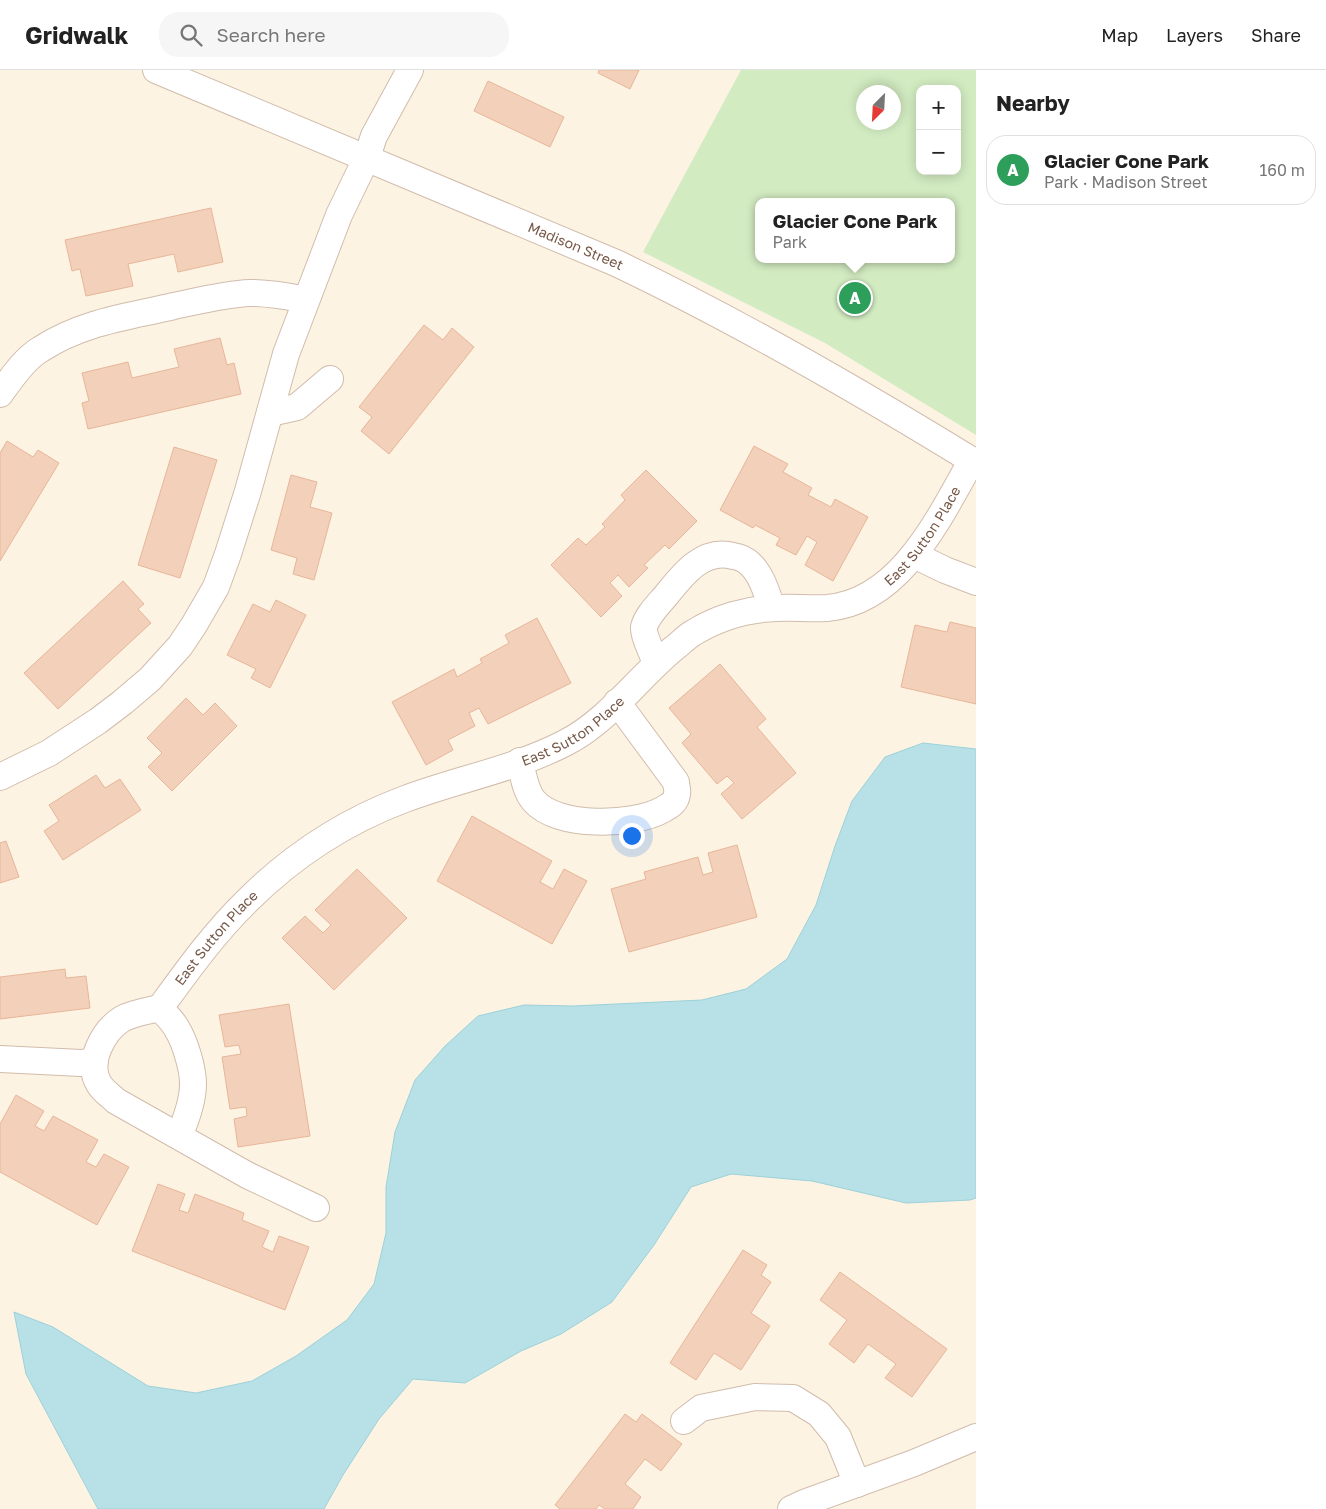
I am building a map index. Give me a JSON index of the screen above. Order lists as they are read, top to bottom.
{
  "streets": {
    "street": ["Madison Street", "East Sutton Place"]
  },
  "crossings": [
    ["Madison Street", "East Sutton Place"]
  ],
  "north": "bottom left",
  "page": {
    "header": "Gridwalk",
    "search": "Search here",
    "nav": ["Map", "Layers", "Share"],
    "heading": "Nearby",
    "map_buttons": ["+", "−"],
    "list": [
      {
        "mark": "A",
        "name": "Glacier Cone Park",
        "note": "Park · Madison Street",
        "value": "160 m"
      }
    ],
    "popup": ["Glacier Cone Park", "Park"],
    "pins": "A"
  }
}
